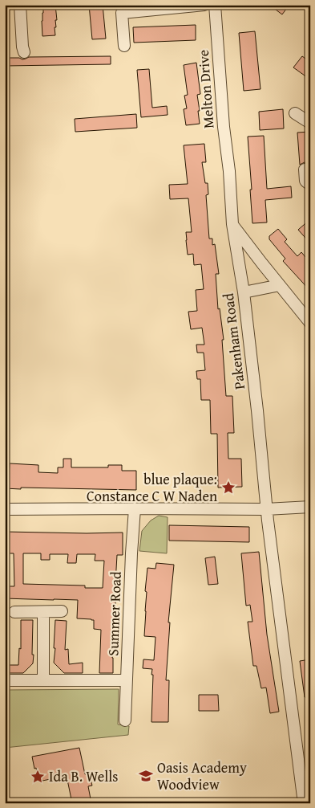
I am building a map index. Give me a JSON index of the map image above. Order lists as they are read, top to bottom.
{
  "streets": {
    "street": ["Melton Drive", "Pakenham Road", "Summer Road"]
  },
  "crossings": [
    ["Melton Drive", "Pakenham Road"]
  ],
  "places": {
    "place": ["blue plaque: Constance C W Naden", "Ida B. Wells"],
    "school or university": ["Oasis Academy Woodview"]
  }
}
